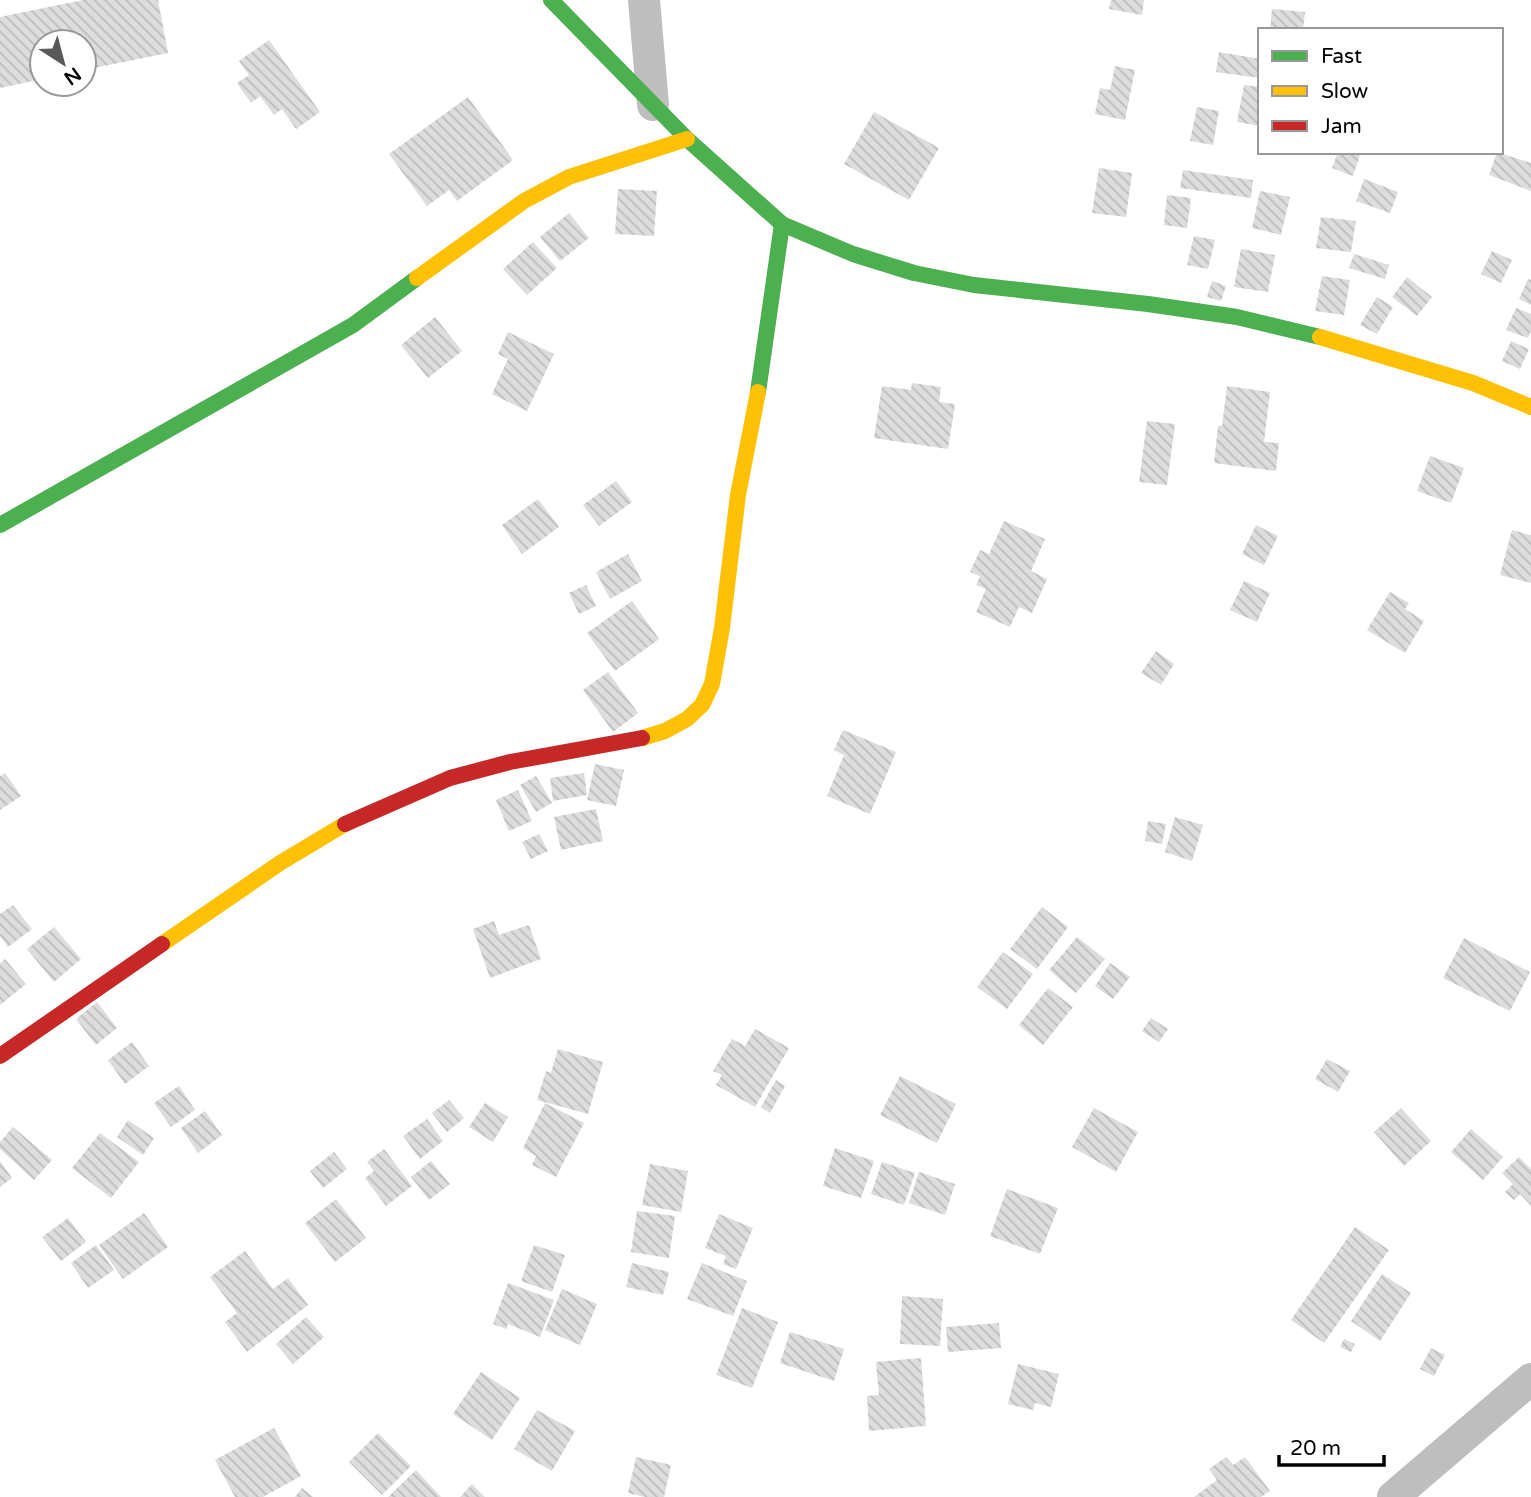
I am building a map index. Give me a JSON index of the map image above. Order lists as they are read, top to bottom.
{
  "legend": ["Fast", "Slow", "Jam"],
  "scale_bar": "20 m",
  "north": "bottom right"
}
